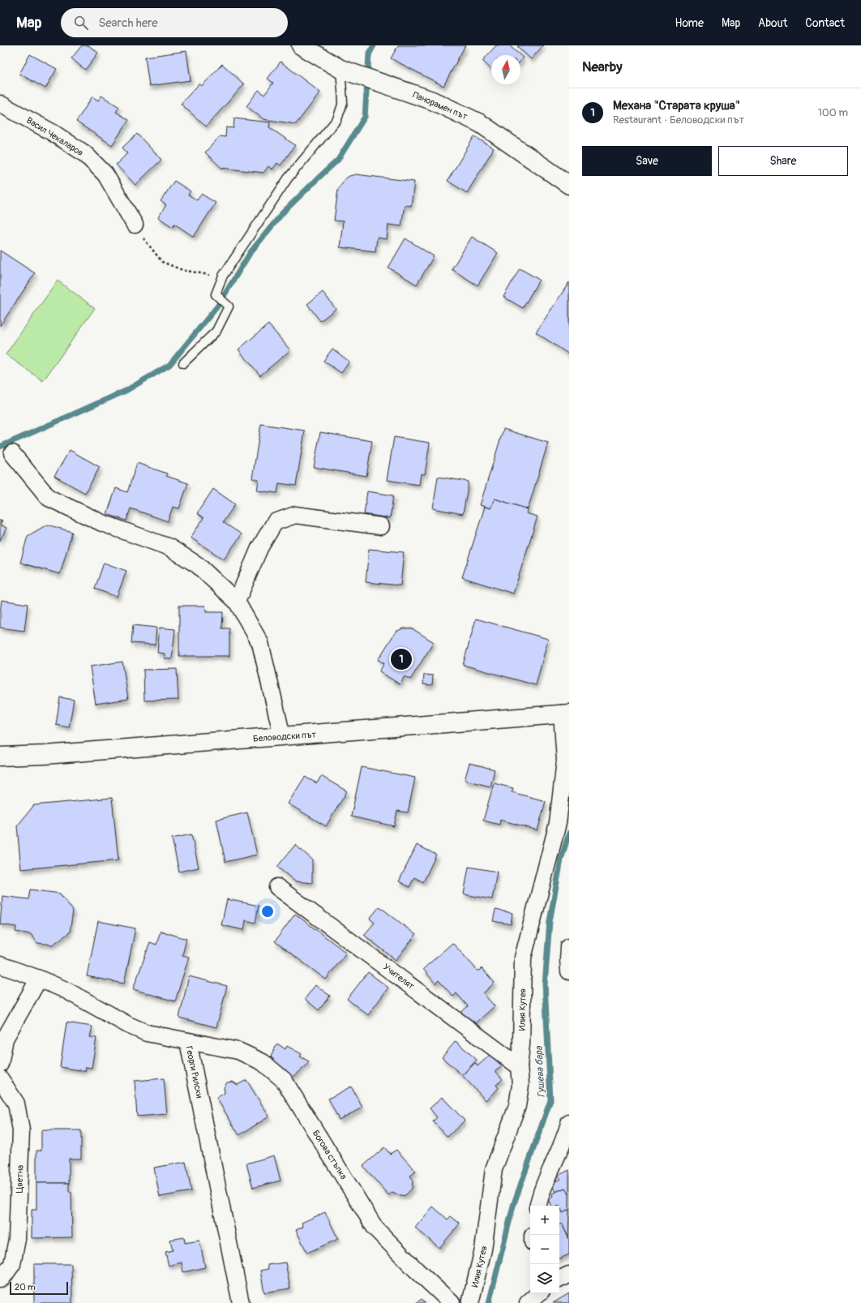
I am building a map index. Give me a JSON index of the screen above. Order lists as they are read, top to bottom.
{
  "streets": {
    "street": [
      "Панорамен път",
      "Васил Чекаларов",
      "Беловодски път",
      "Учителят",
      "Илия Кутев",
      "Георги Рилски",
      "Богова стъпка",
      "Цветна"
    ]
  },
  "crossings": [
    ["Беловодски път", "Илия Кутев"],
    ["Учителят", "Илия Кутев"],
    ["Георги Рилски", "Богова стъпка"]
  ],
  "water": ["Гушева бара"],
  "scale_bar": "20 m",
  "north": "top",
  "page": {
    "header": "Map",
    "search": "Search here",
    "nav": [
      "Home",
      "Map",
      "About",
      "Contact"
    ],
    "heading": "Nearby",
    "list": [
      {
        "mark": "1",
        "name": "Механа \"Старата круша\"",
        "note": "Restaurant · Беловодски път",
        "value": "100 m"
      }
    ],
    "buttons": ["Save", "Share"],
    "pins": "1",
    "map_buttons": ["+", "−"],
    "scale": "20 m"
  }
}
